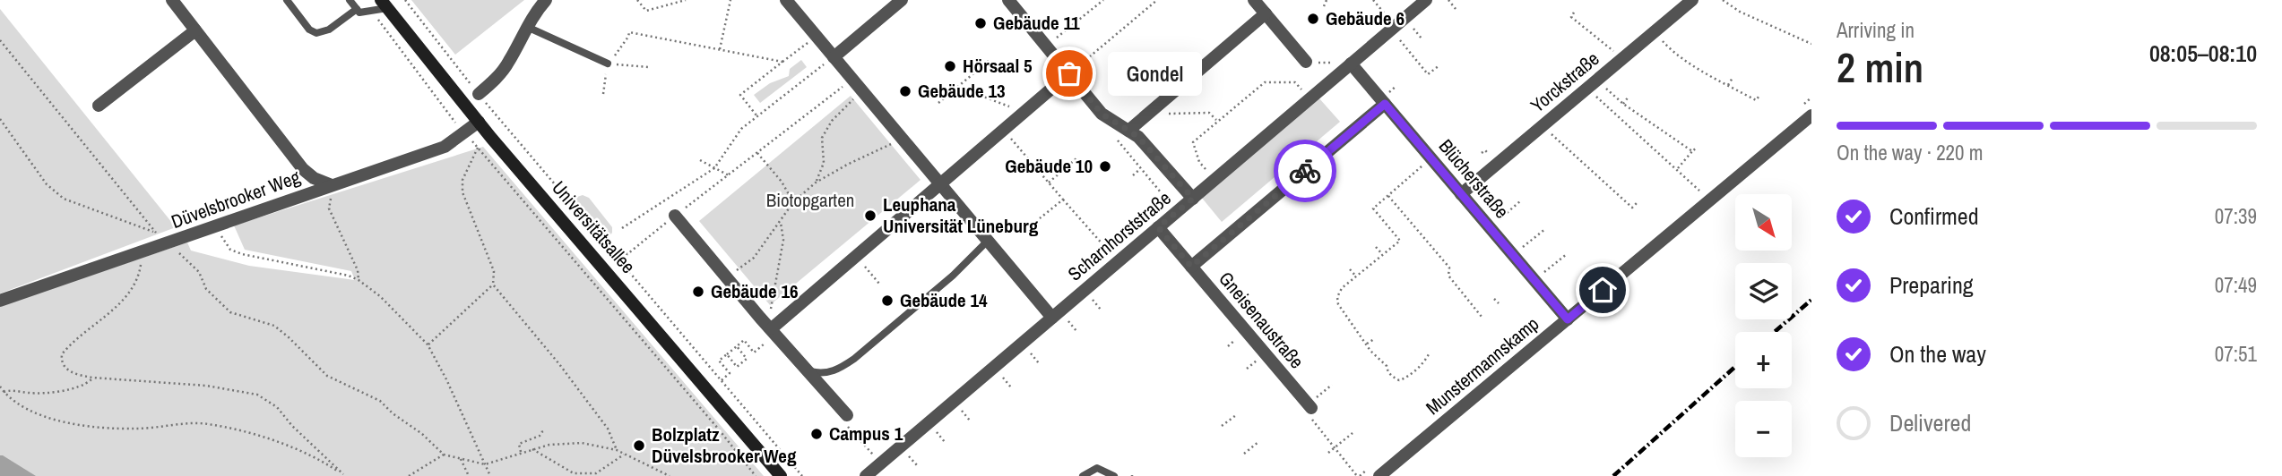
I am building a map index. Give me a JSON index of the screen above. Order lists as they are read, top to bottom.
{
  "streets": {
    "main road": ["Universitätsallee"],
    "street": [
      "Yorckstraße",
      "Blücherstraße",
      "Düvelsbrooker Weg",
      "Scharnhorststraße",
      "Gneisenaustraße",
      "Munstermannskamp"
    ]
  },
  "crossings": [
    ["Yorckstraße", "Blücherstraße"],
    ["Blücherstraße", "Scharnhorststraße"],
    ["Blücherstraße", "Munstermannskamp"],
    ["Düvelsbrooker Weg", "Universitätsallee"],
    ["Scharnhorststraße", "Gneisenaustraße"]
  ],
  "parks": ["Biotopgarten"],
  "places": [
    "Gebäude 6",
    "Gebäude 11",
    "Hörsaal 5",
    "Gondel",
    "Gebäude 13",
    "Gebäude 10",
    "Leuphana Universität Lüneburg",
    "Gebäude 16",
    "Gebäude 14",
    "Campus 1",
    "Bolzplatz Düvelsbrooker Weg"
  ],
  "north": "bottom right",
  "page": {
    "heading": ["2 min", "Arriving in", "08:05–08:10"],
    "bubble": "Gondel",
    "bar": "On the way · 220 m",
    "list": [
      ["Confirmed", "07:39"],
      ["Preparing", "07:49"],
      ["On the way", "07:51"],
      "Delivered"
    ],
    "map_buttons": ["+", "−"]
  }
}
